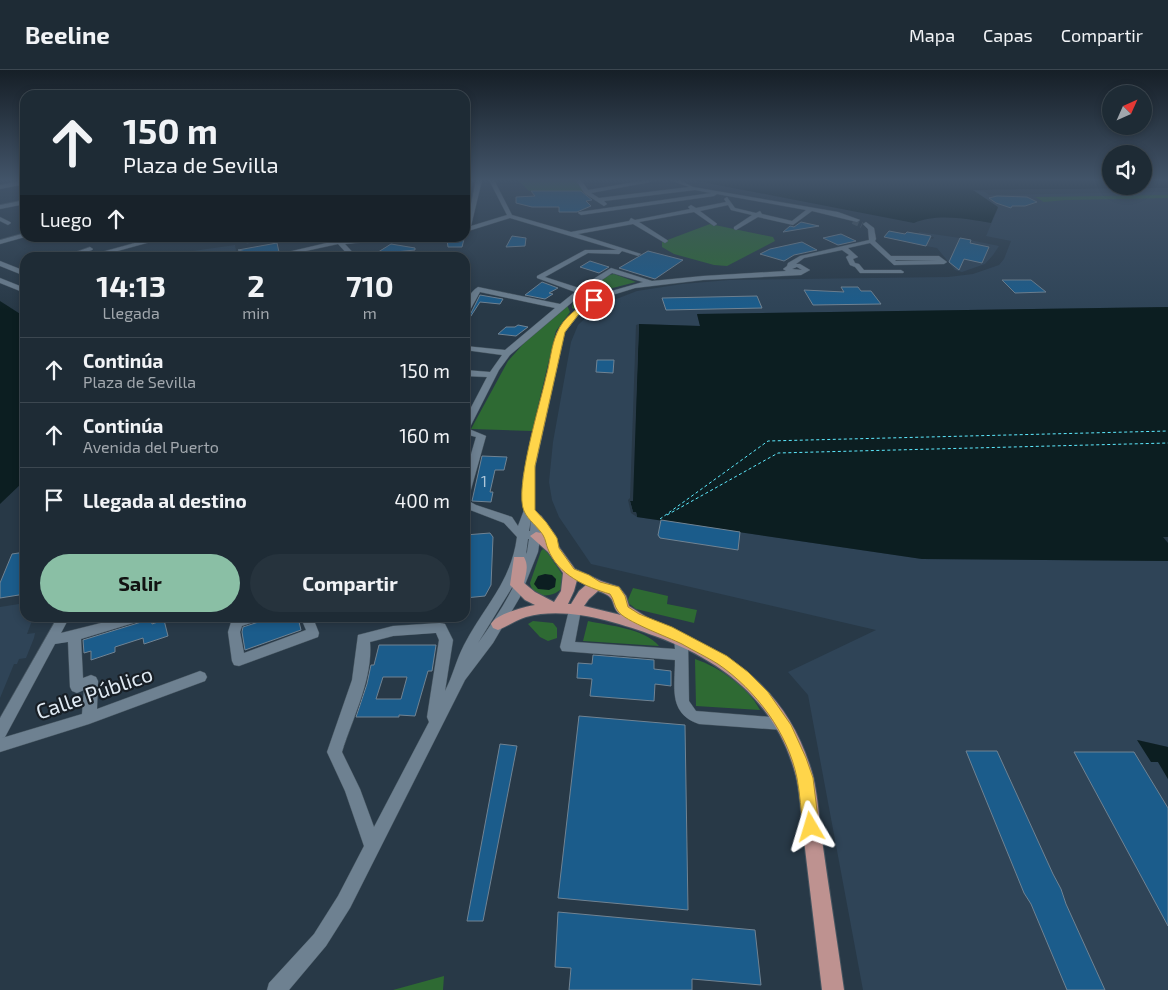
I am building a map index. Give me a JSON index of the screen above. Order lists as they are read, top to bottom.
{
  "streets": {
    "street": ["Calle Público"]
  },
  "house_numbers": ["1"],
  "north": "top right",
  "page": {
    "header": "Beeline",
    "nav": ["Mapa", "Capas", "Compartir"],
    "turn": ["150 m", "Plaza de Sevilla"],
    "then": "Luego",
    "eta": [
      "14:13",
      "Llegada",
      "2",
      "min",
      "710",
      "m"
    ],
    "list": [
      {
        "name": "Continúa",
        "note": "Plaza de Sevilla",
        "value": "150 m"
      },
      {
        "name": "Continúa",
        "note": "Avenida del Puerto",
        "value": "160 m"
      },
      {
        "name": "Llegada al destino",
        "value": "400 m"
      }
    ],
    "buttons": ["Salir", "Compartir"]
  }
}
